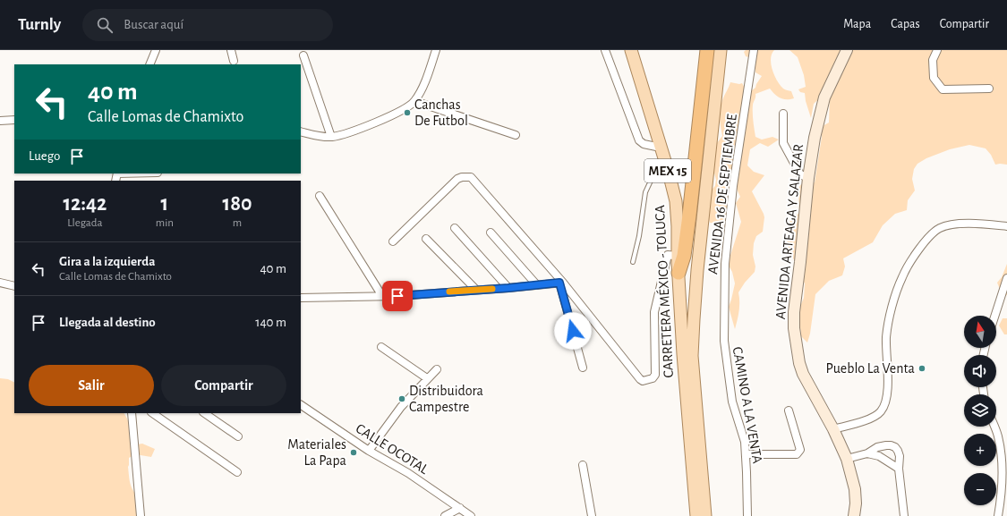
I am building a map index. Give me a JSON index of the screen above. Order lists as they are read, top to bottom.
{
  "streets": {
    "main road": ["MEX 15", "CARRETERA MÉXICO - TOLUCA"],
    "street": [
      "AVENIDA 16 DE SEPTIEMBRE",
      "AVENIDA ARTEAGA Y SALAZAR",
      "CAMINO A LA VENTA",
      "CALLE OCOTAL"
    ]
  },
  "crossings": [
    ["AVENIDA 16 DE SEPTIEMBRE", "CAMINO A LA VENTA"]
  ],
  "places": [
    "Canchas De Futbol",
    "Pueblo La Venta",
    "Distribuidora Campestre",
    "Materiales La Papa"
  ],
  "north": "top",
  "page": {
    "header": "Turnly",
    "search": "Buscar aquí",
    "nav": ["Mapa", "Capas", "Compartir"],
    "turn": ["40 m", "Calle Lomas de Chamixto"],
    "then": "Luego",
    "eta": [
      "12:42",
      "Llegada",
      "1",
      "min",
      "180",
      "m"
    ],
    "list": [
      {
        "name": "Gira a la izquierda",
        "note": "Calle Lomas de Chamixto",
        "value": "40 m"
      },
      {
        "name": "Llegada al destino",
        "value": "140 m"
      }
    ],
    "map_buttons": ["+", "−"],
    "buttons": ["Salir", "Compartir"]
  }
}
